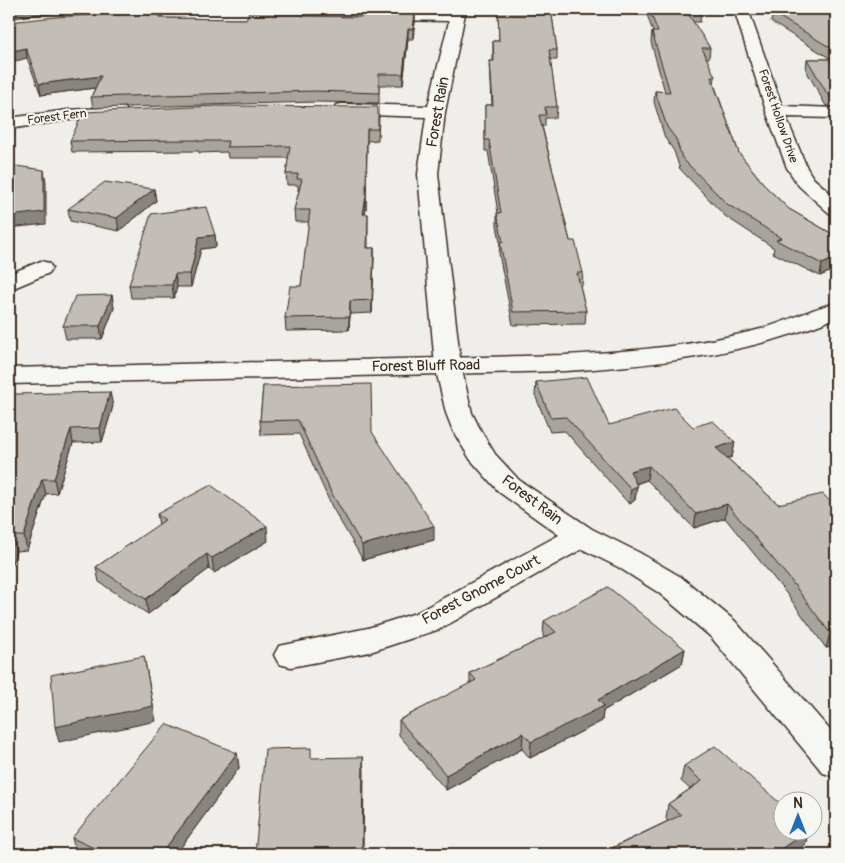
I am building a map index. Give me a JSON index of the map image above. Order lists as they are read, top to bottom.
{
  "streets": {
    "street": [
      "Forest Rain",
      "Forest Hollow Drive",
      "Forest Fern",
      "Forest Bluff Road",
      "Forest Gnome Court"
    ]
  },
  "crossings": [
    ["Forest Rain", "Forest Bluff Road"],
    ["Forest Rain", "Forest Gnome Court"]
  ],
  "north": "top"
}
